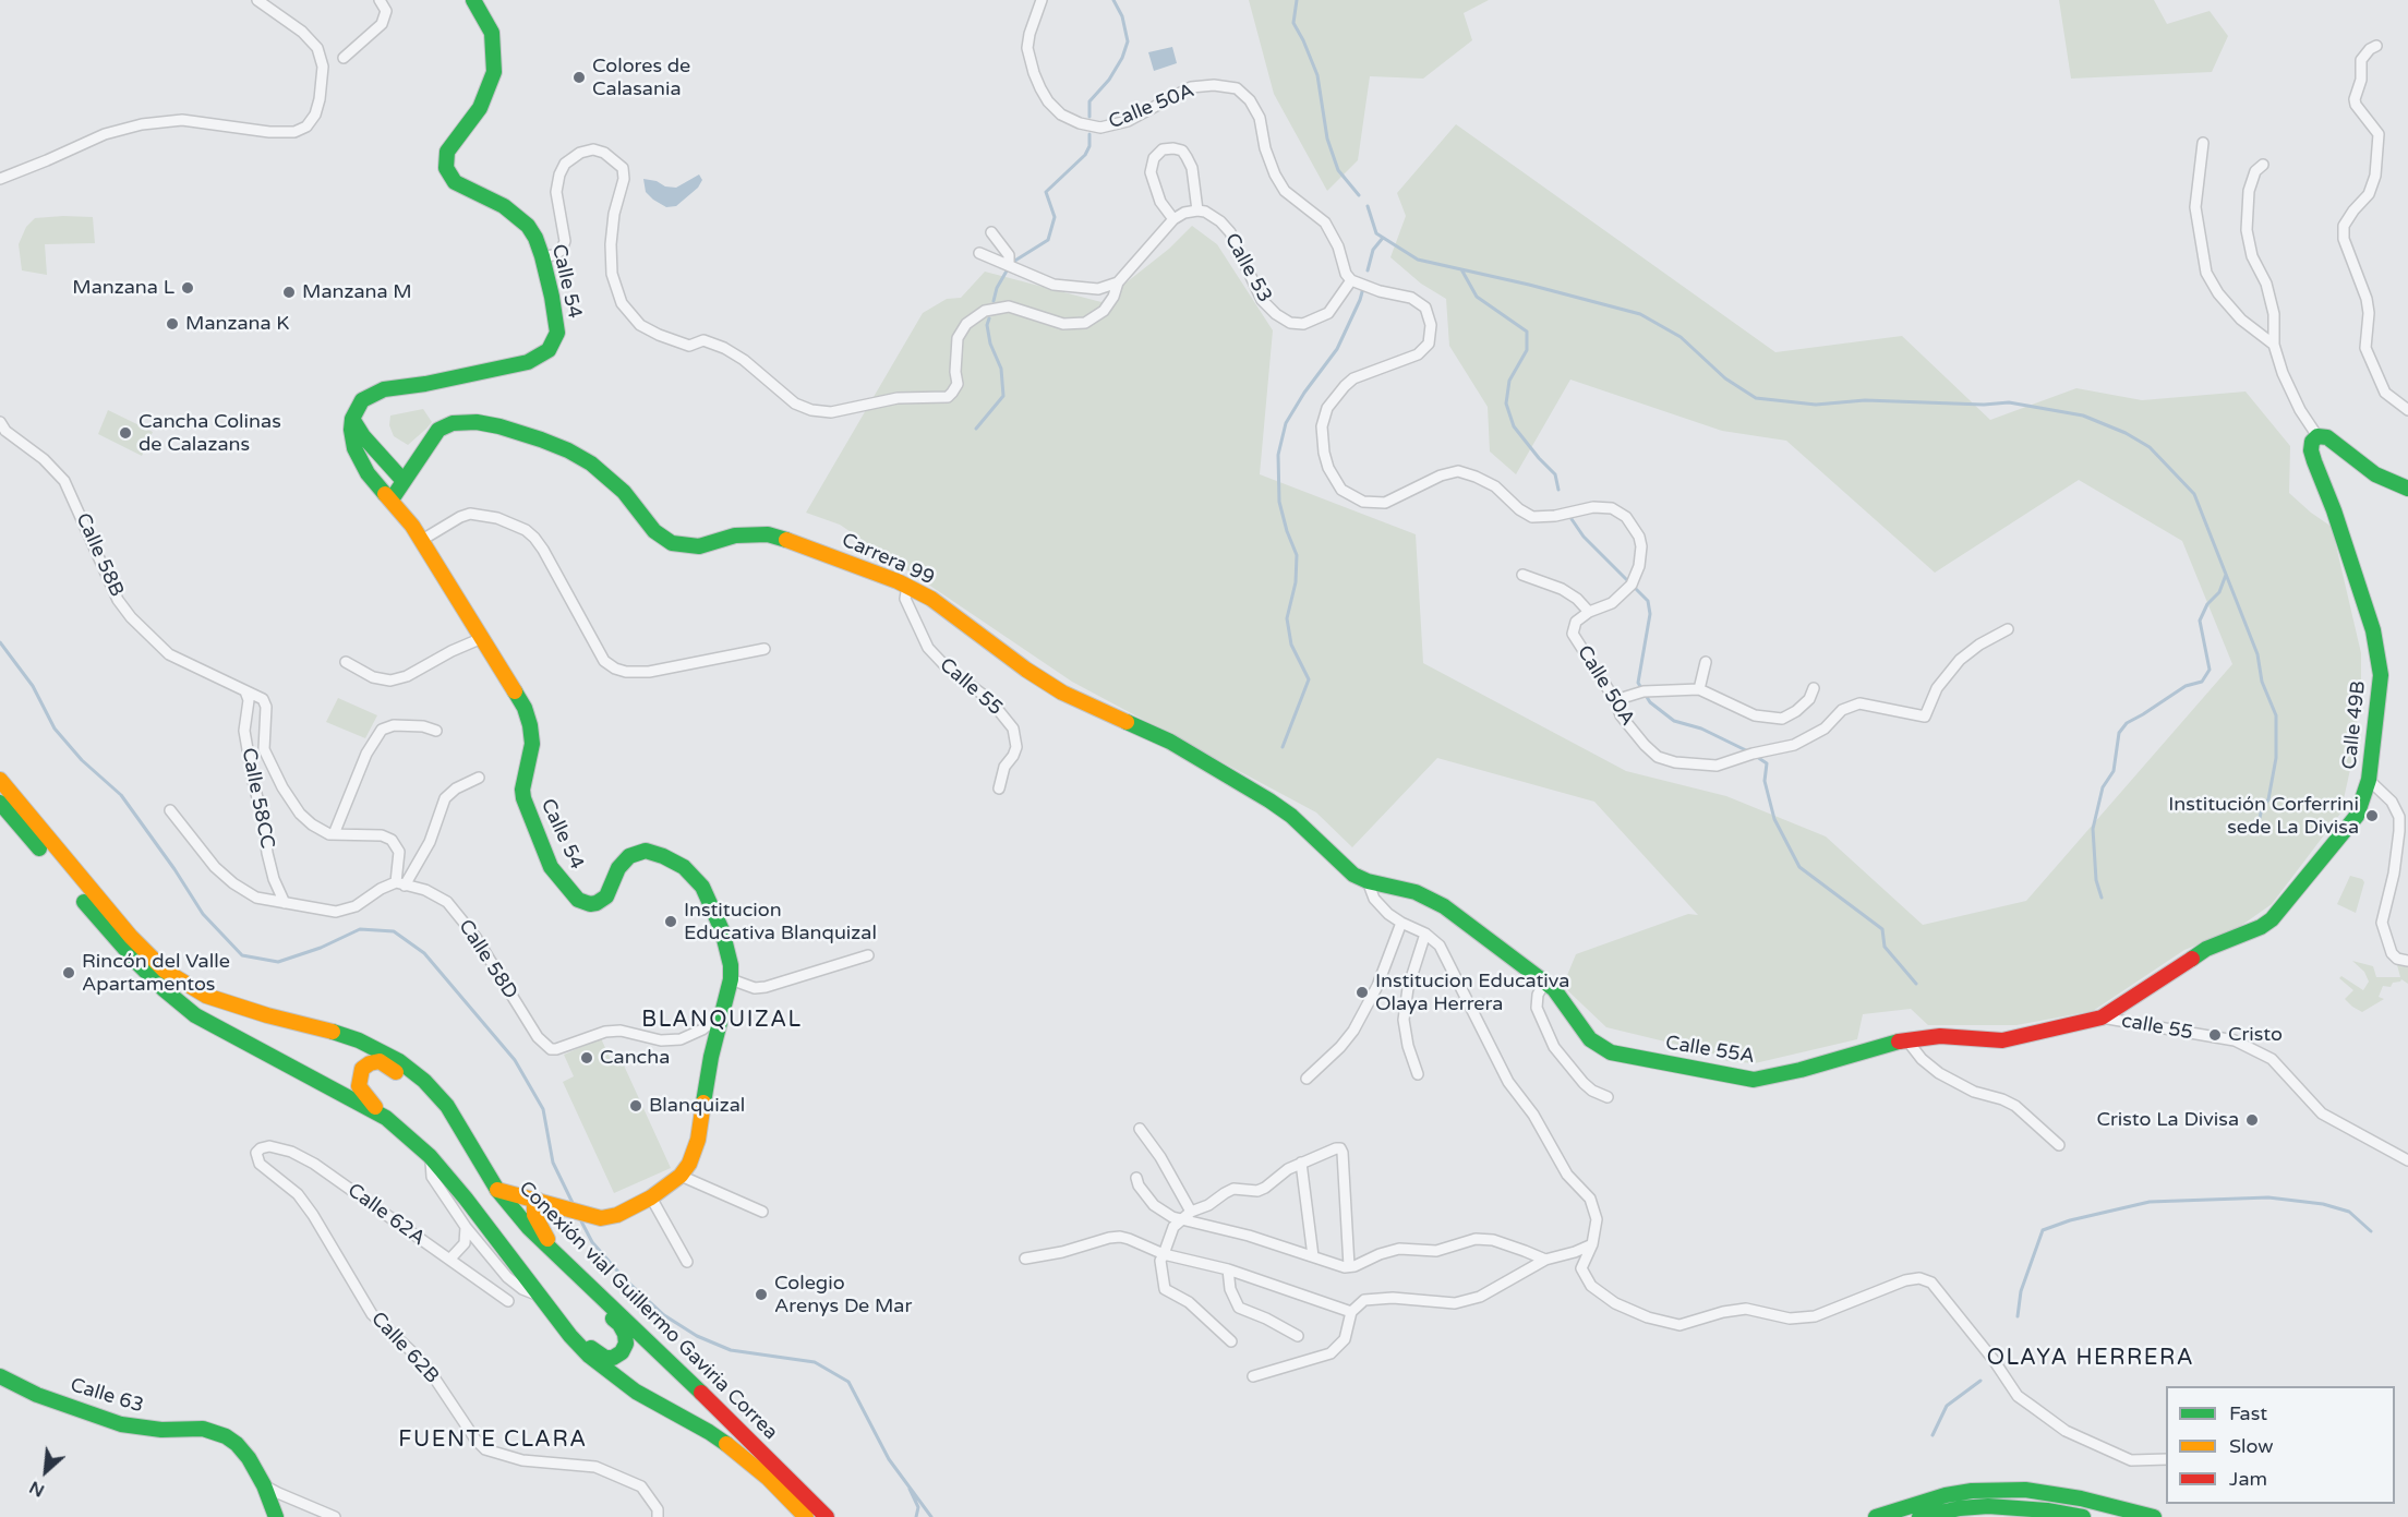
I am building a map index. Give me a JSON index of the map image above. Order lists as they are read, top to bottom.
{
  "streets": {
    "main road": [
      "Calle 54",
      "Carrera 99",
      "Calle 49B",
      "Calle 55A",
      "Conexión vial Guillermo Gaviria Correa",
      "Calle 63"
    ],
    "street": [
      "Calle 50A",
      "Calle 53",
      "Calle 58B",
      "Calle 55",
      "Calle 58CC",
      "Calle 58D",
      "calle 55",
      "Calle 62A",
      "Calle 62B"
    ]
  },
  "crossings": [
    ["Calle 50A", "Calle 53"],
    ["Calle 54", "Carrera 99"],
    ["Calle 54", "Calle 58D"],
    ["Calle 54", "Conexión vial Guillermo Gaviria Correa"],
    ["Calle 58B", "Calle 58CC"],
    ["Carrera 99", "Calle 55"],
    ["Carrera 99", "Calle 55A"],
    ["Calle 49B", "calle 55"],
    ["Calle 49B", "Calle 55A"],
    ["calle 55", "Calle 55A"],
    ["Calle 62A", "Calle 62B"]
  ],
  "districts": ["BLANQUIZAL", "OLAYA HERRERA", "FUENTE CLARA"],
  "places": [
    "Colores de Calasania",
    "Manzana L",
    "Manzana M",
    "Manzana K",
    "Cancha Colinas de Calazans",
    "Institución Corferrini sede La Divisa",
    "Institucion Educativa Blanquizal",
    "Rincón del Valle Apartamentos",
    "Institucion Educativa Olaya Herrera",
    "Cristo",
    "Cancha",
    "Blanquizal",
    "Cristo La Divisa",
    "Colegio Arenys De Mar"
  ],
  "legend": ["Fast", "Slow", "Jam"],
  "north": "bottom left"
}
